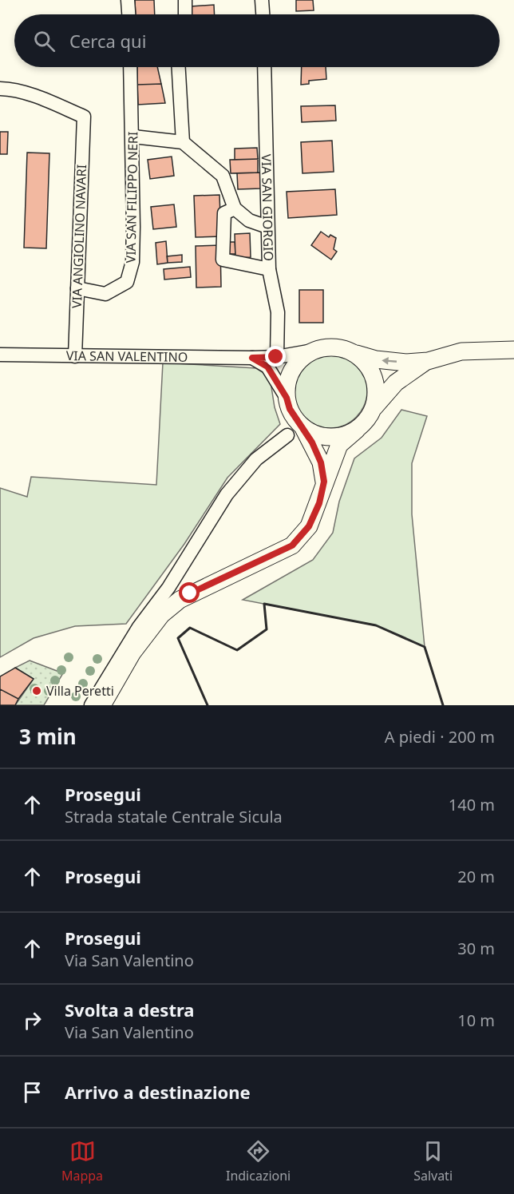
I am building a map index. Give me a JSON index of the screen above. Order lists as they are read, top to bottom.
{
  "streets": {
    "street": [
      "VIA SAN FILIPPO NERI",
      "VIA SAN GIORGIO",
      "VIA ANGIOLINO NAVARI",
      "VIA SAN VALENTINO"
    ]
  },
  "crossings": [
    ["VIA SAN FILIPPO NERI", "VIA ANGIOLINO NAVARI"],
    ["VIA SAN GIORGIO", "VIA SAN VALENTINO"],
    ["VIA ANGIOLINO NAVARI", "VIA SAN VALENTINO"]
  ],
  "places": ["Villa Peretti"],
  "page": {
    "search": "Cerca qui",
    "heading": ["3 min", "A piedi · 200 m"],
    "list": [
      ["Prosegui", "Strada statale Centrale Sicula", "140 m"],
      ["Prosegui", "20 m"],
      ["Prosegui", "Via San Valentino", "30 m"],
      ["Svolta a destra", "Via San Valentino", "10 m"],
      "Arrivo a destinazione"
    ],
    "nav": ["Mappa", "Indicazioni", "Salvati"]
  }
}
